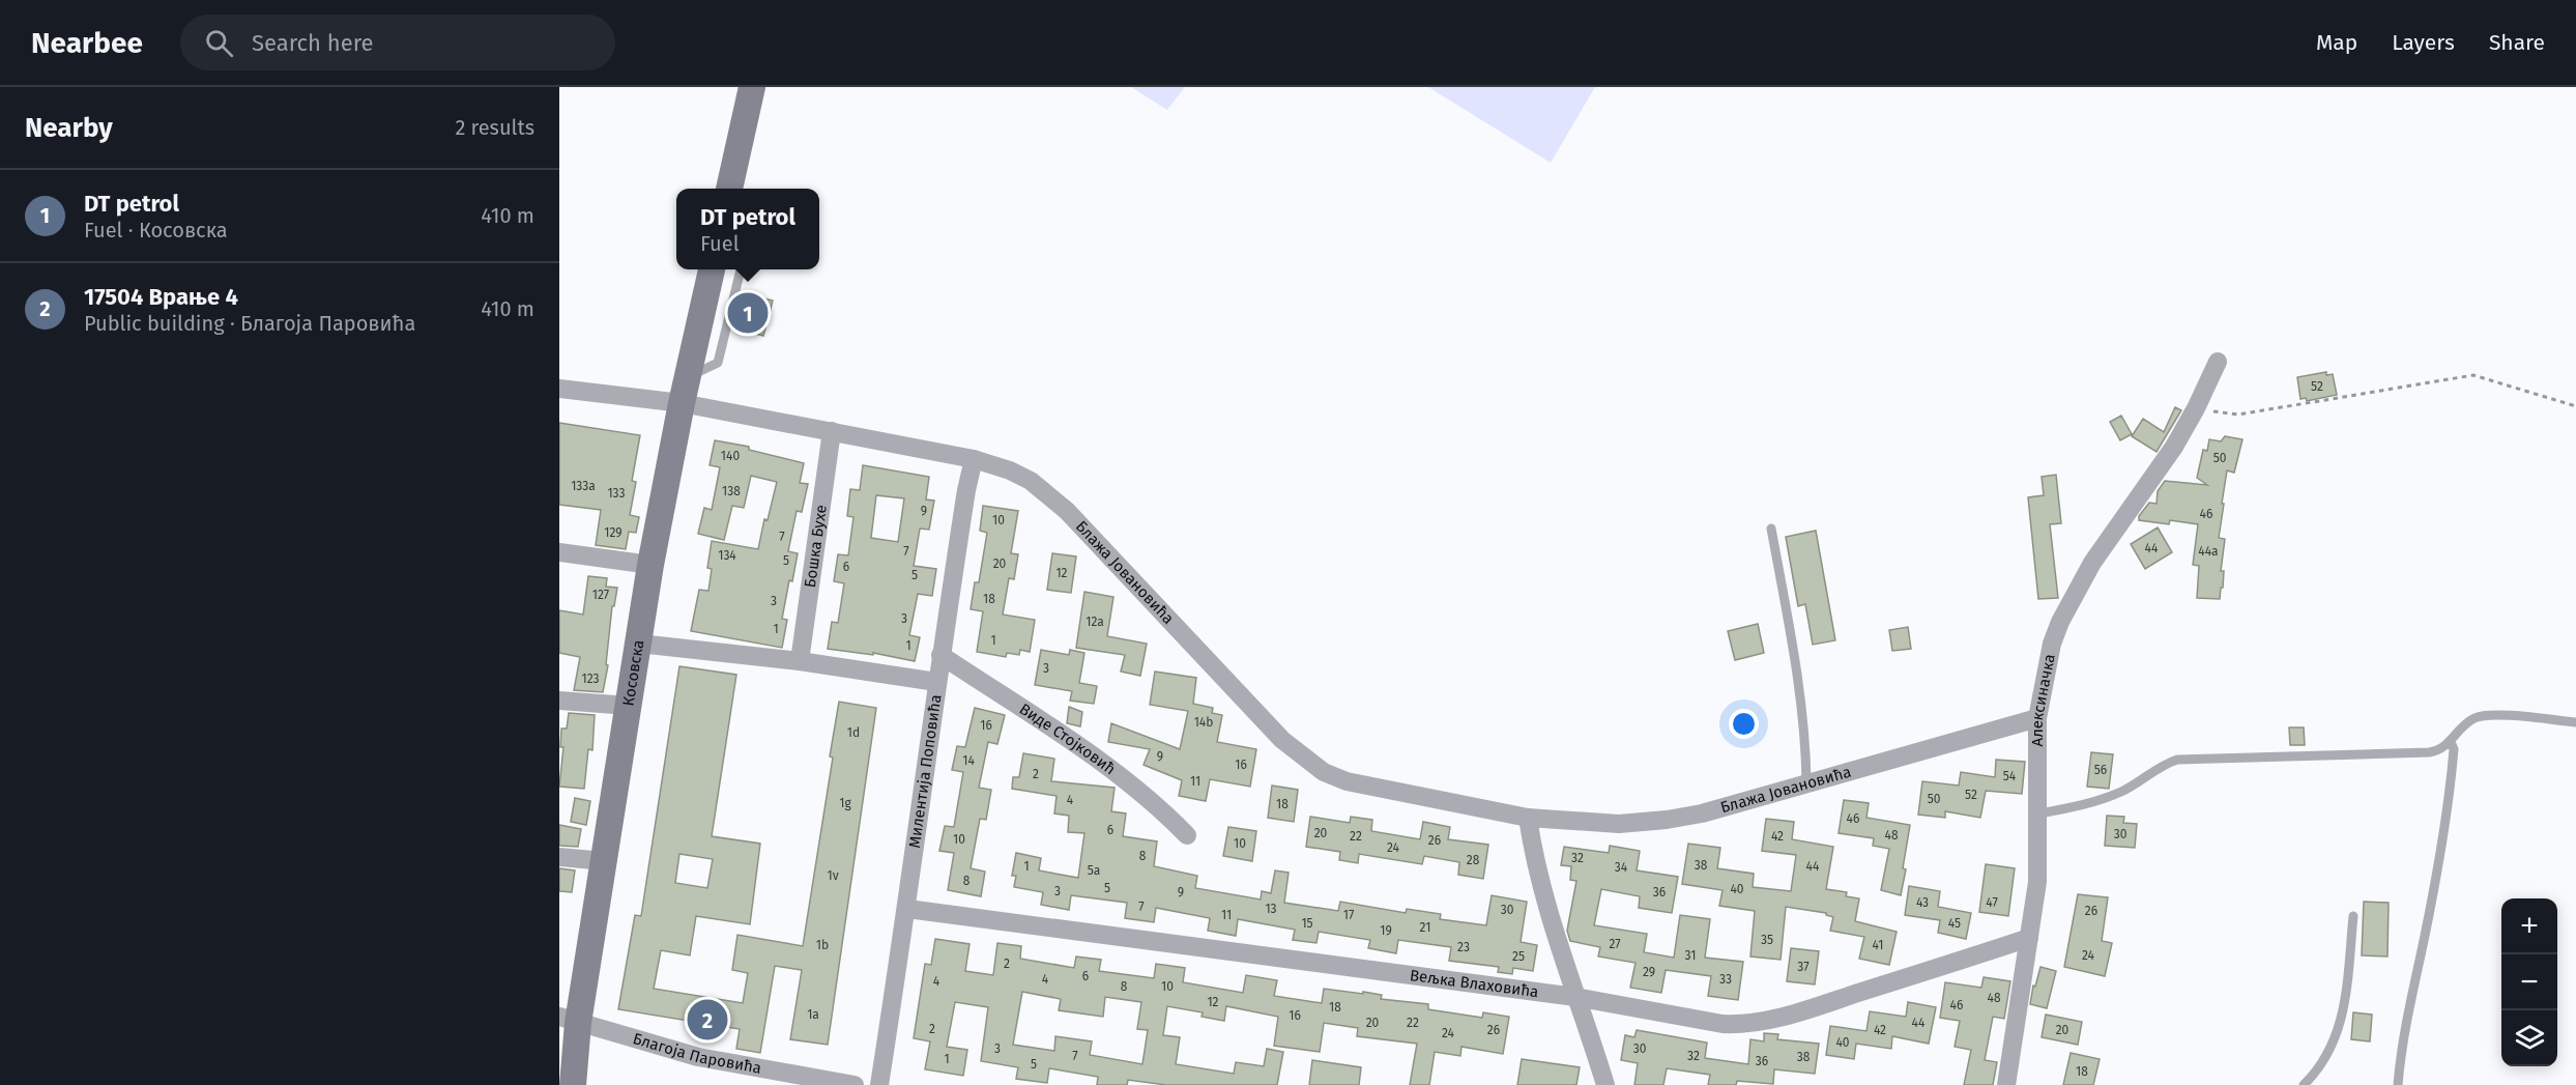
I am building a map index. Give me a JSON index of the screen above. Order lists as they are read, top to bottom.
{
  "streets": {
    "street": [
      "Бошка Бухе",
      "Блажа Јовановића",
      "Косовска",
      "Алексиначка",
      "Виде Стојковић",
      "Милентија Поповића",
      "Вељка Влаховића",
      "Благоја Паровића"
    ]
  },
  "crossings": [
    ["Бошка Бухе", "Блажа Јовановића"],
    ["Блажа Јовановића", "Косовска"],
    ["Блажа Јовановића", "Алексиначка"],
    ["Блажа Јовановића", "Милентија Поповића"],
    ["Косовска", "Благоја Паровића"],
    ["Алексиначка", "Вељка Влаховића"],
    ["Виде Стојковић", "Милентија Поповића"],
    ["Милентија Поповића", "Вељка Влаховића"]
  ],
  "house_numbers": [
    "52",
    "140",
    "50",
    "133a",
    "138",
    "133",
    "9",
    "46",
    "10",
    "129",
    "7",
    "44",
    "7",
    "44a",
    "134",
    "5",
    "20",
    "6",
    "12",
    "5",
    "127",
    "18",
    "3",
    "3",
    "12a",
    "1",
    "1",
    "1",
    "3",
    "123",
    "14b",
    "16",
    "1d",
    "9",
    "14",
    "16",
    "56",
    "2",
    "54",
    "11",
    "52",
    "50",
    "4",
    "1g",
    "18",
    "46",
    "6",
    "20",
    "30",
    "48",
    "22",
    "42",
    "10",
    "26",
    "10",
    "24",
    "8",
    "32",
    "28",
    "38",
    "1",
    "44",
    "34",
    "5a",
    "1v",
    "8",
    "5",
    "40",
    "3",
    "9",
    "36",
    "43",
    "47",
    "7",
    "13",
    "30",
    "26",
    "11",
    "17",
    "15",
    "45",
    "21",
    "19",
    "35",
    "27",
    "1b",
    "41",
    "23",
    "31",
    "24",
    "25",
    "2",
    "37",
    "29",
    "6",
    "4",
    "33",
    "4",
    "8",
    "10",
    "48",
    "12",
    "46",
    "18",
    "1a",
    "16",
    "20",
    "22",
    "44",
    "2",
    "26",
    "42",
    "20",
    "24",
    "40",
    "3",
    "30",
    "7",
    "32",
    "38",
    "1",
    "36",
    "5",
    "18"
  ],
  "page": {
    "header": "Nearbee",
    "search": "Search here",
    "nav": ["Map", "Layers", "Share"],
    "heading": ["Nearby", "2 results"],
    "list": [
      {
        "mark": "1",
        "name": "DT petrol",
        "note": "Fuel · Косовска",
        "value": "410 m"
      },
      {
        "mark": "2",
        "name": "17504 Врање 4",
        "note": "Public building · Благоја Паровића",
        "value": "410 m"
      }
    ],
    "popup": ["DT petrol", "Fuel"],
    "pins": ["1", "2"],
    "map_buttons": ["+", "−"]
  }
}
